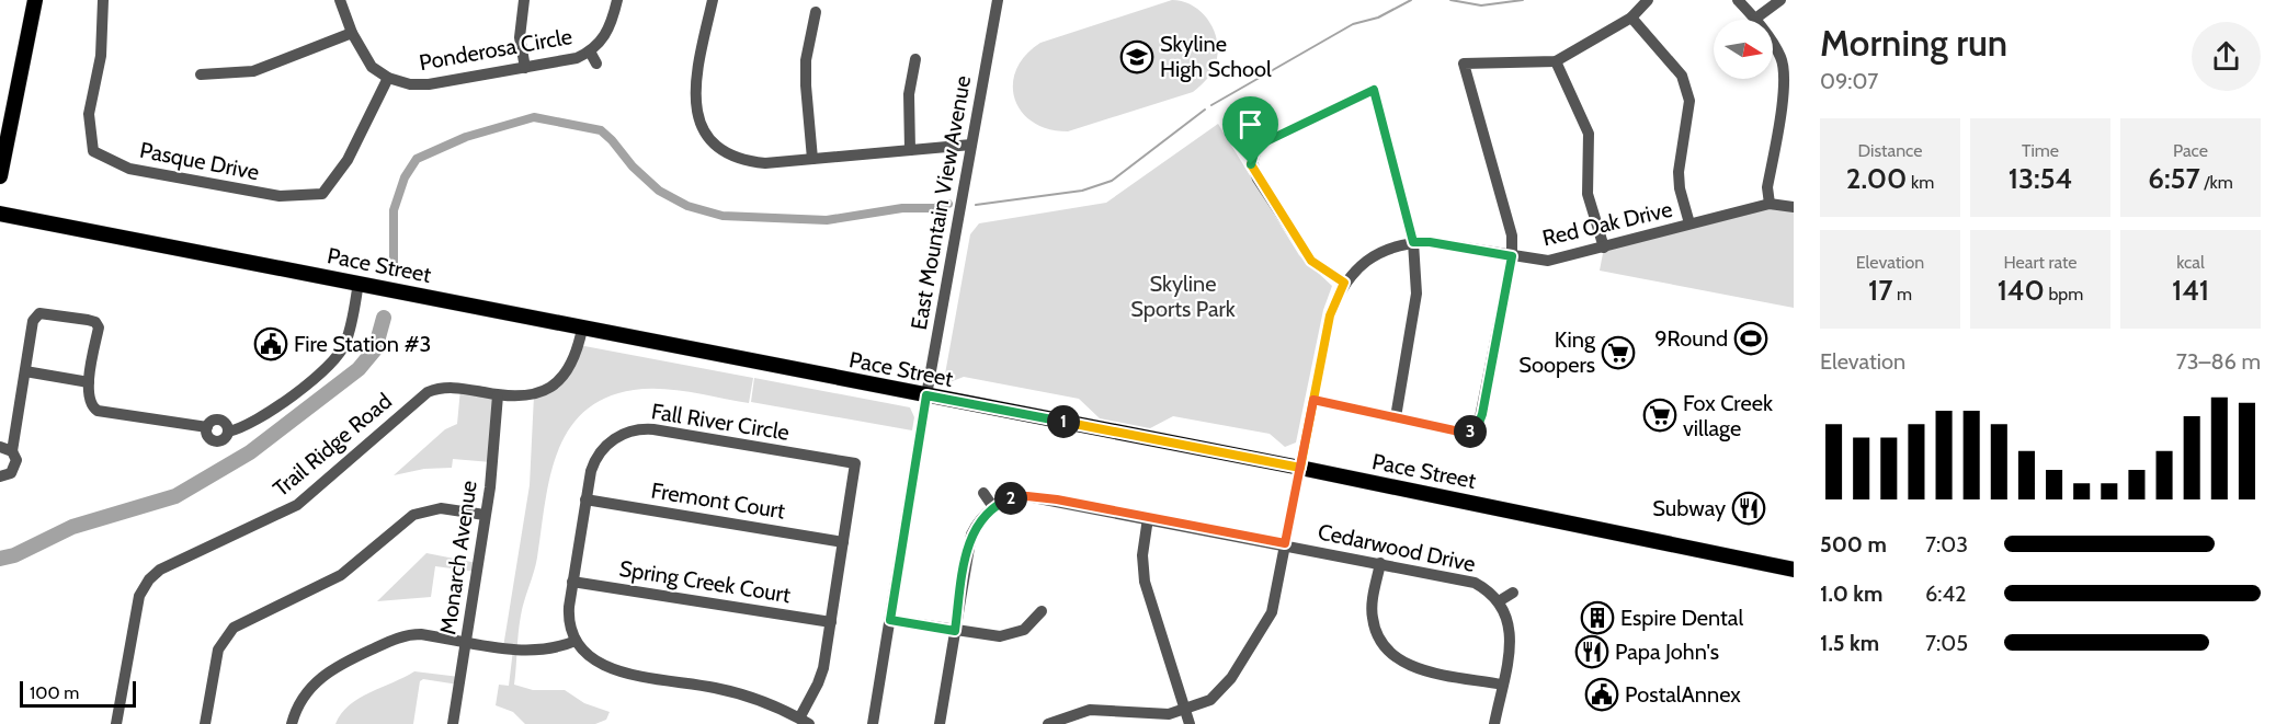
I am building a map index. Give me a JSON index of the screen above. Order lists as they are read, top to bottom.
{
  "streets": {
    "main road": ["Pace Street"],
    "street": [
      "Ponderosa Circle",
      "Pasque Drive",
      "East Mountain View Avenue",
      "Red Oak Drive",
      "Fall River Circle",
      "Trail Ridge Road",
      "Fremont Court",
      "Cedarwood Drive",
      "Monarch Avenue",
      "Spring Creek Court"
    ]
  },
  "crossings": [
    ["Ponderosa Circle", "Pasque Drive"],
    ["East Mountain View Avenue", "Pace Street"],
    ["Red Oak Drive", "Pace Street"],
    ["Red Oak Drive", "Cedarwood Drive"],
    ["Pace Street", "Trail Ridge Road"],
    ["Fall River Circle", "Fremont Court"],
    ["Fall River Circle", "Spring Creek Court"],
    ["Trail Ridge Road", "Monarch Avenue"]
  ],
  "parks": ["Skyline Sports Park"],
  "places": {
    "school or university": ["Skyline High School"],
    "sports": ["9Round"],
    "public building": ["Fire Station #3", "PostalAnnex"],
    "supermarket": ["King Soopers", "Fox Creek village"],
    "restaurant": ["Subway", "Papa John's"],
    "building": ["Espire Dental"]
  },
  "scale_bar": "100 m",
  "north": "right",
  "page": {
    "heading": ["Morning run", "09:07"],
    "stats": [
      ["Distance", "2.00 km"],
      ["Time", "13:54"],
      ["Pace", "6:57 /km"],
      ["Elevation", "17 m"],
      ["Heart rate", "140 bpm"],
      ["kcal", "141"]
    ],
    "chart": ["Elevation", "73–86 m"],
    "pins": ["1", "3", "2"],
    "list": [
      {
        "name": "500 m",
        "note": "7:03"
      },
      {
        "name": "1.0 km",
        "note": "6:42"
      },
      {
        "name": "1.5 km",
        "note": "7:05"
      }
    ],
    "scale": "100 m"
  }
}
